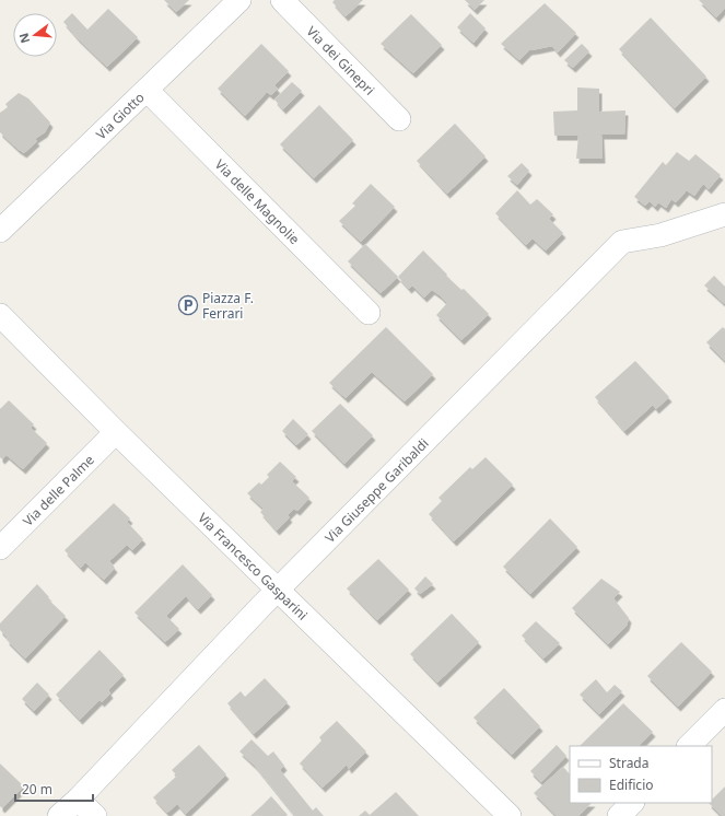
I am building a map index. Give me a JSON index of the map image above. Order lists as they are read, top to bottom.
{
  "streets": {
    "street": [
      "Via dei Ginepri",
      "Via Giotto",
      "Via delle Magnolie",
      "Via delle Palme",
      "Via Giuseppe Garibaldi",
      "Via Francesco Gasparini"
    ]
  },
  "crossings": [
    ["Via Giotto", "Via delle Magnolie"],
    ["Via delle Palme", "Via Francesco Gasparini"],
    ["Via Giuseppe Garibaldi", "Via Francesco Gasparini"]
  ],
  "places": {
    "parking": ["Piazza F. Ferrari"]
  },
  "legend": ["Strada", "Edificio"],
  "scale_bar": "20 m",
  "north": "left"
}
